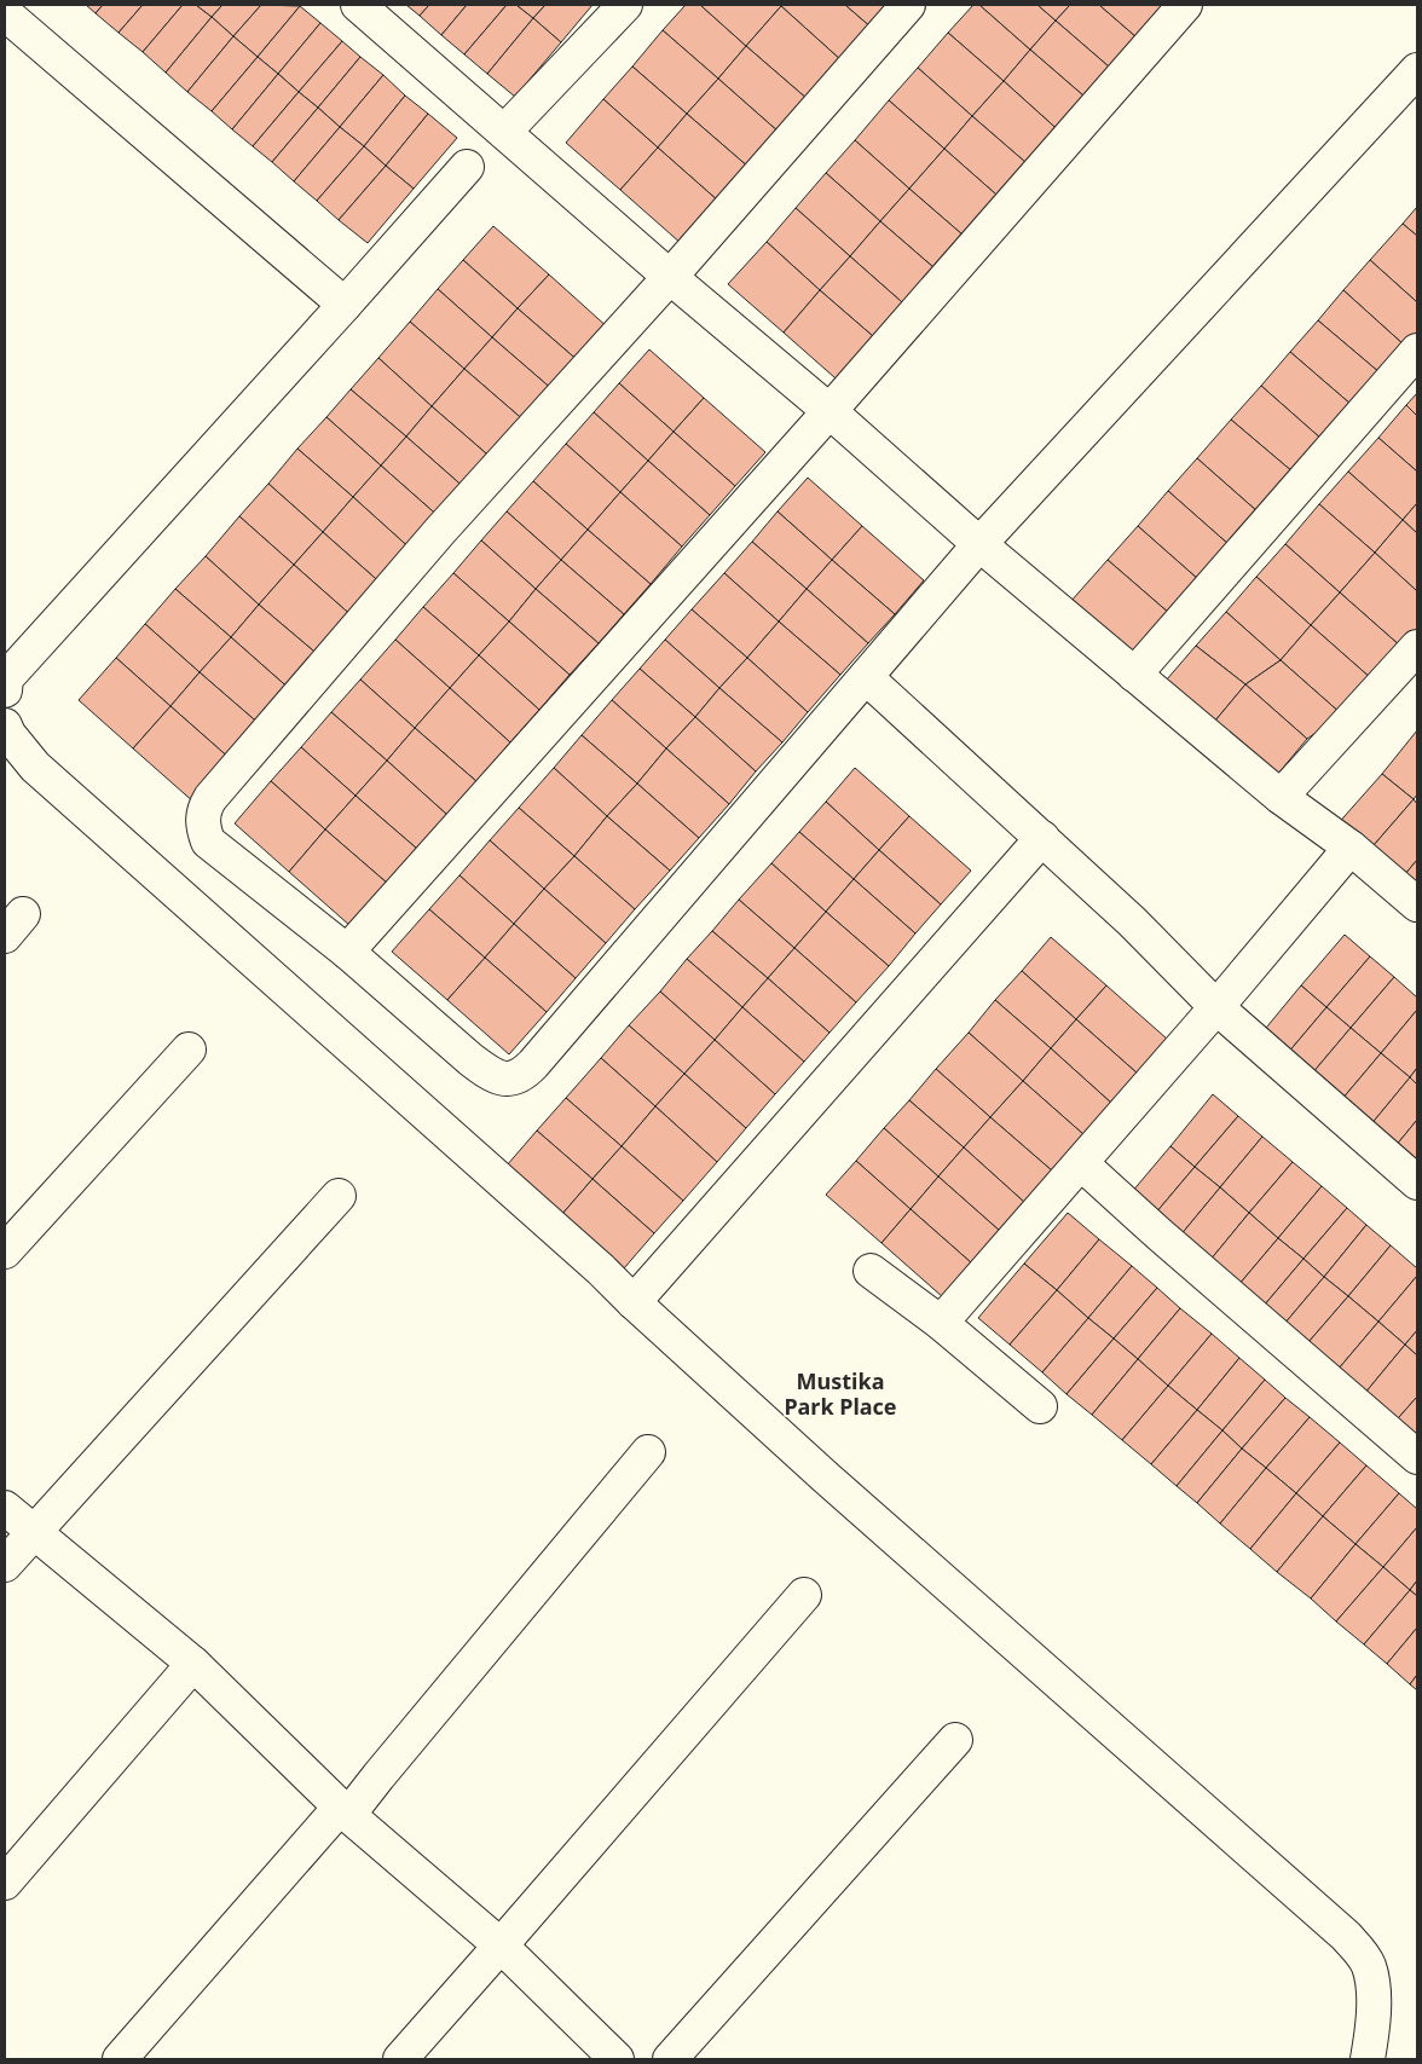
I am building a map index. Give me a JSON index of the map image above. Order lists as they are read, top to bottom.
{
  "districts": ["Mustika Park Place"]
}
